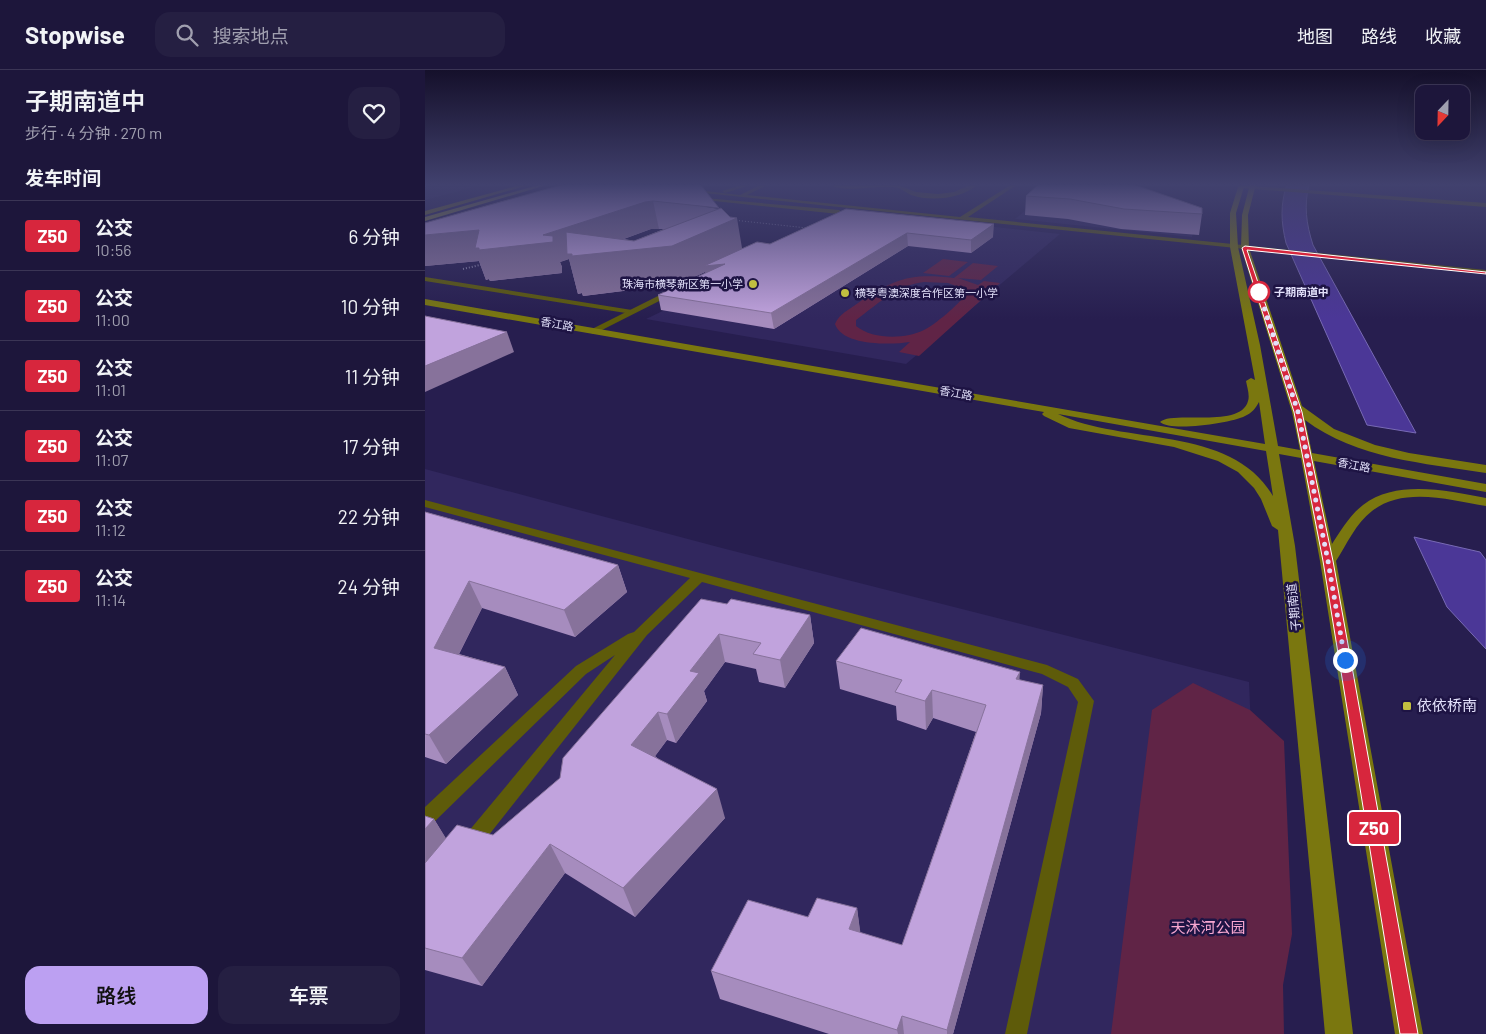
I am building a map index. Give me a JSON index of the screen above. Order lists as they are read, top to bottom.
{
  "streets": {
    "street": ["香江路", "子期南道"]
  },
  "crossings": [
    ["香江路", "子期南道"]
  ],
  "parks": ["天沐河公园"],
  "places": {
    "other": ["珠海市横琴新区第一小学", "子期南道中", "横琴粤澳深度合作区第一小学"],
    "transit": ["依依桥南"]
  },
  "lines": ["bus line Z50"],
  "north": "bottom",
  "page": {
    "header": "Stopwise",
    "search": "搜索地点",
    "nav": ["地图", "路线", "收藏"],
    "heading": [
      ["子期南道中", "步行 · 4 分钟 · 270 m"],
      "发车时间"
    ],
    "on_map": "Z50",
    "list": [
      {
        "mark": "Z50",
        "name": "公交",
        "note": "10:56",
        "value": "6 分钟"
      },
      {
        "mark": "Z50",
        "name": "公交",
        "note": "11:00",
        "value": "10 分钟"
      },
      {
        "mark": "Z50",
        "name": "公交",
        "note": "11:01",
        "value": "11 分钟"
      },
      {
        "mark": "Z50",
        "name": "公交",
        "note": "11:07",
        "value": "17 分钟"
      },
      {
        "mark": "Z50",
        "name": "公交",
        "note": "11:12",
        "value": "22 分钟"
      },
      {
        "mark": "Z50",
        "name": "公交",
        "note": "11:14",
        "value": "24 分钟"
      }
    ],
    "buttons": ["路线", "车票"]
  }
}
